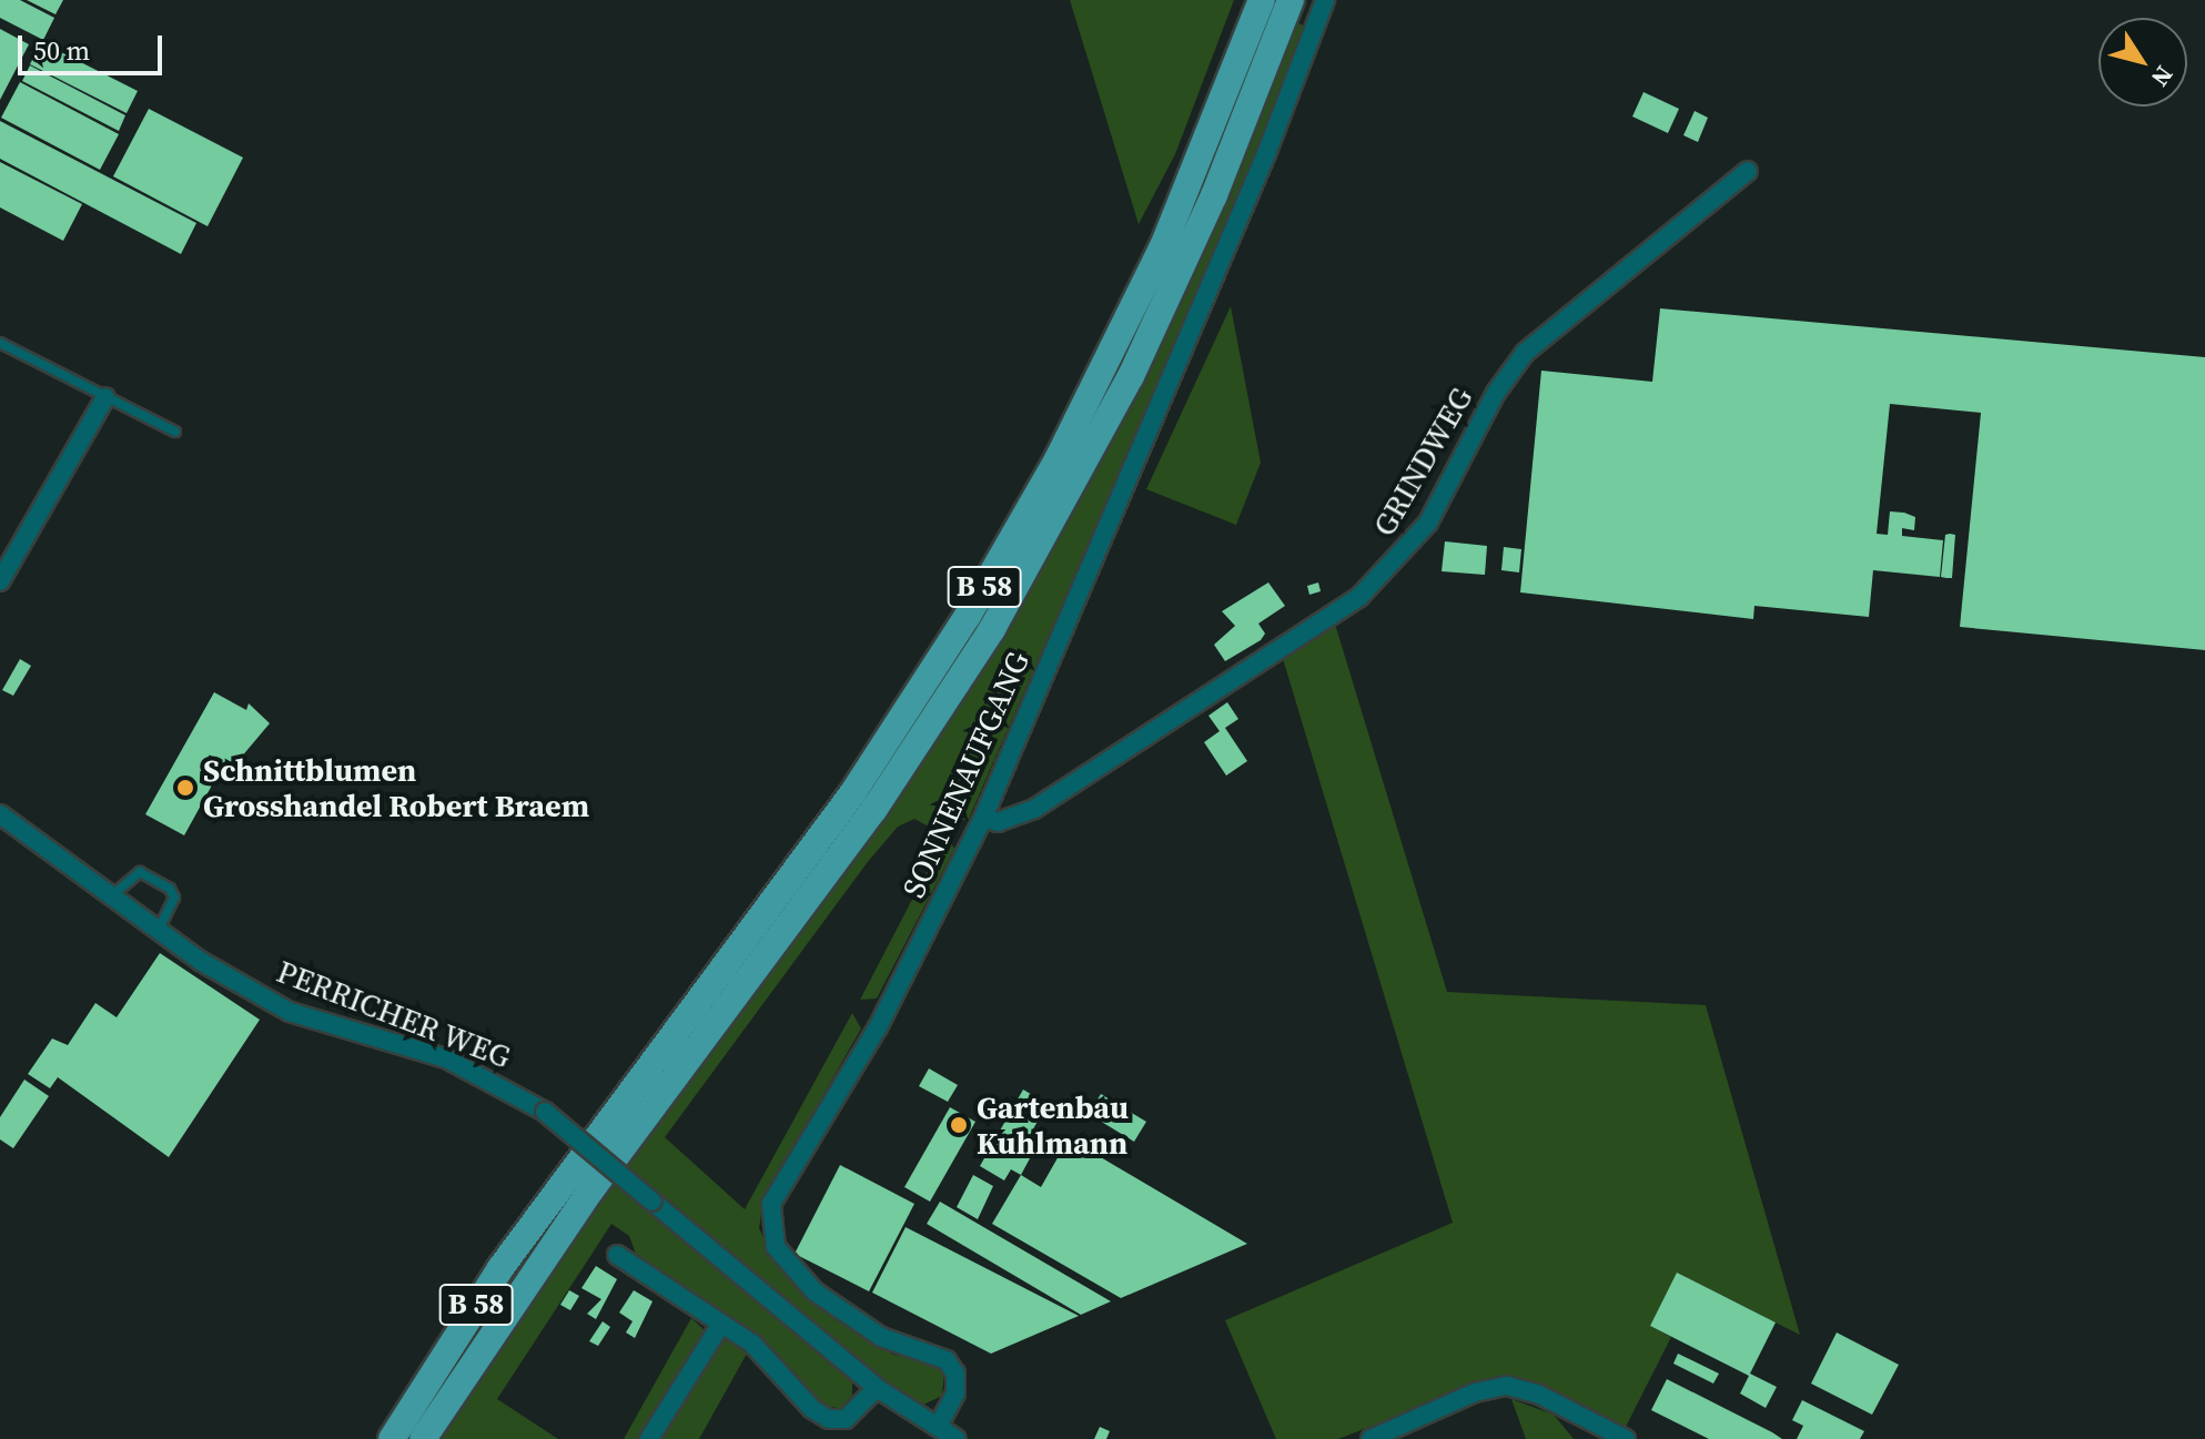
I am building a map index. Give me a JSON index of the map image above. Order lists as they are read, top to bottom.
{
  "streets": {
    "main road": ["B 58"],
    "street": ["GRINDWEG", "SONNENAUFGANG", "PERRICHER WEG"]
  },
  "crossings": [
    ["GRINDWEG", "SONNENAUFGANG"],
    ["SONNENAUFGANG", "PERRICHER WEG"]
  ],
  "places": ["Schnittblumen Grosshandel Robert Braem", "Gartenbau Kuhlmann"],
  "scale_bar": "50 m",
  "north": "bottom right"
}
